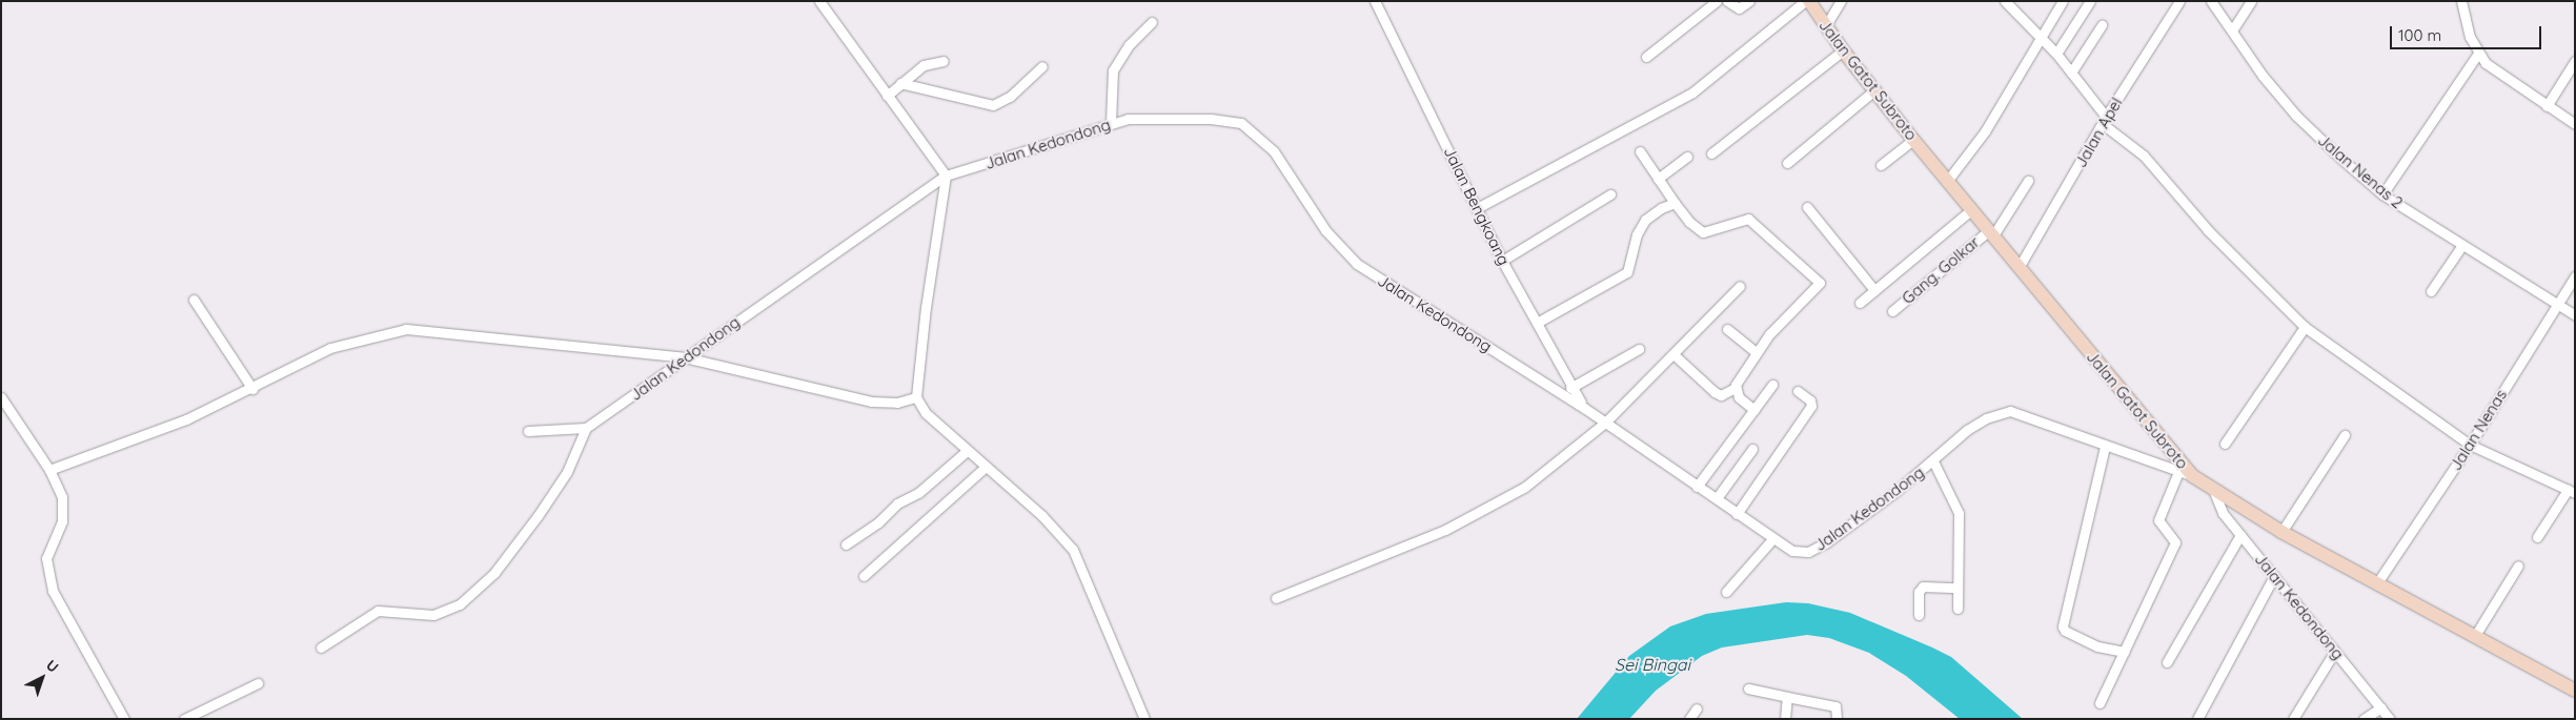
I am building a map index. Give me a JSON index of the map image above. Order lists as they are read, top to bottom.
{
  "streets": {
    "main road": ["Jalan Gatot Subroto"],
    "street": [
      "Jalan Apel",
      "Jalan Kedondong",
      "Jalan Nenas 2",
      "Jalan Bengkoang",
      "Gang. Golkar",
      "Jalan Nenas"
    ]
  },
  "crossings": [
    ["Jalan Gatot Subroto", "Jalan Apel"],
    ["Jalan Gatot Subroto", "Jalan Kedondong"],
    ["Jalan Gatot Subroto", "Gang. Golkar"],
    ["Jalan Gatot Subroto", "Jalan Nenas"],
    ["Jalan Kedondong", "Jalan Bengkoang"],
    ["Jalan Nenas 2", "Jalan Nenas"]
  ],
  "water": ["Sei Bingai"],
  "scale_bar": "100 m",
  "north": "top right"
}
